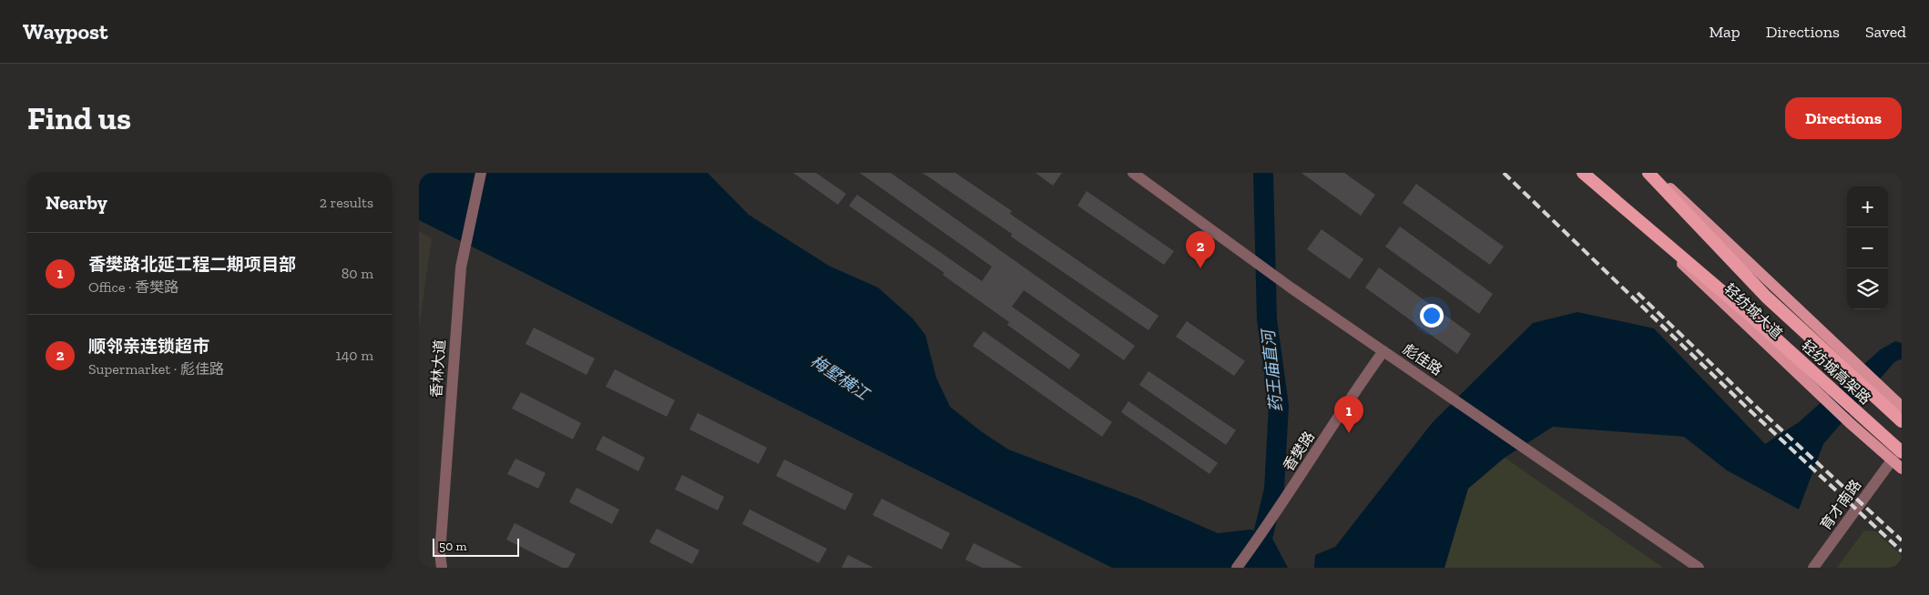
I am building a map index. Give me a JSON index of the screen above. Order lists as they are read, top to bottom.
{
  "streets": {
    "highway": ["轻纺城高架路"],
    "main road": ["轻纺城大道"],
    "street": [
      "彪佳路",
      "香林大道",
      "香樊路",
      "育才南路"
    ]
  },
  "crossings": [
    ["轻纺城大道", "轻纺城高架路"],
    ["轻纺城大道", "育才南路"],
    ["彪佳路", "香樊路"]
  ],
  "water": ["药王庙直河", "梅墅横江"],
  "scale_bar": "50 m",
  "page": {
    "header": "Waypost",
    "nav": ["Map", "Directions", "Saved"],
    "buttons": "Directions",
    "title": "Find us",
    "heading": ["Nearby", "2 results"],
    "map_buttons": ["+", "−"],
    "pins": ["2", "1"],
    "list": [
      {
        "mark": "1",
        "name": "香樊路北延工程二期项目部",
        "note": "Office · 香樊路",
        "value": "80 m"
      },
      {
        "mark": "2",
        "name": "顺邻亲连锁超市",
        "note": "Supermarket · 彪佳路",
        "value": "140 m"
      }
    ],
    "scale": "50 m"
  }
}
